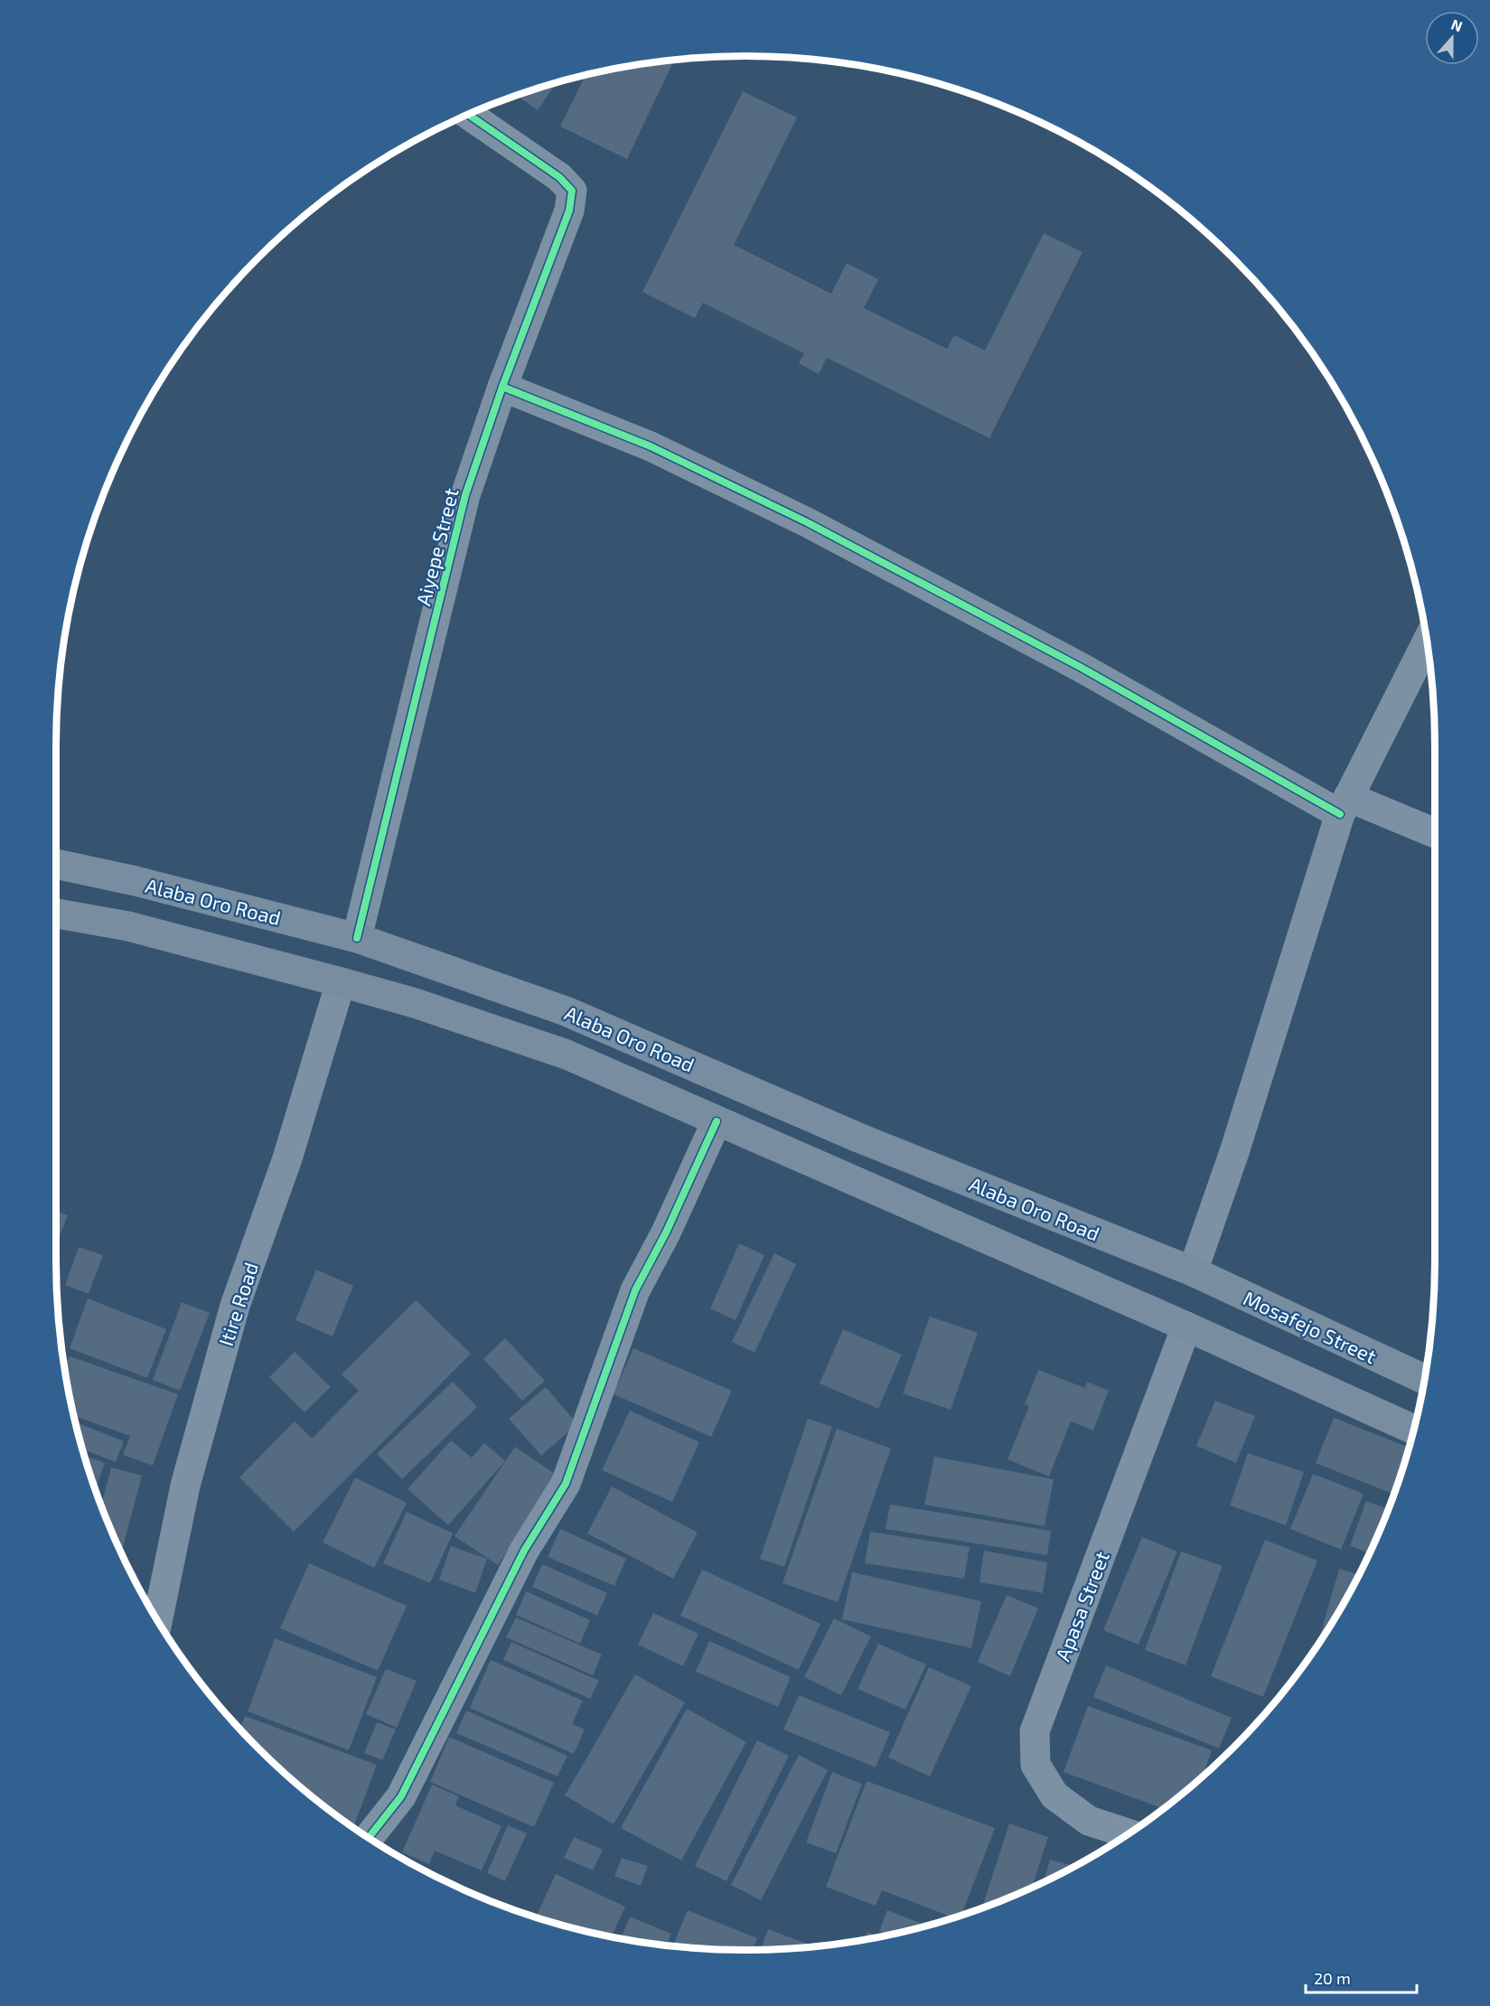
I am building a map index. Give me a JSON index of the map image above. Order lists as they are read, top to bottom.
{
  "streets": {
    "main road": ["Alaba Oro Road", "Mosafejo Street"],
    "street": ["Aiyepe Street", "Itire Road", "Apasa Street"]
  },
  "crossings": [
    ["Aiyepe Street", "Alaba Oro Road"],
    ["Alaba Oro Road", "Itire Road"],
    ["Alaba Oro Road", "Mosafejo Street"],
    ["Alaba Oro Road", "Apasa Street"]
  ],
  "scale_bar": "20 m",
  "north": "top"
}
